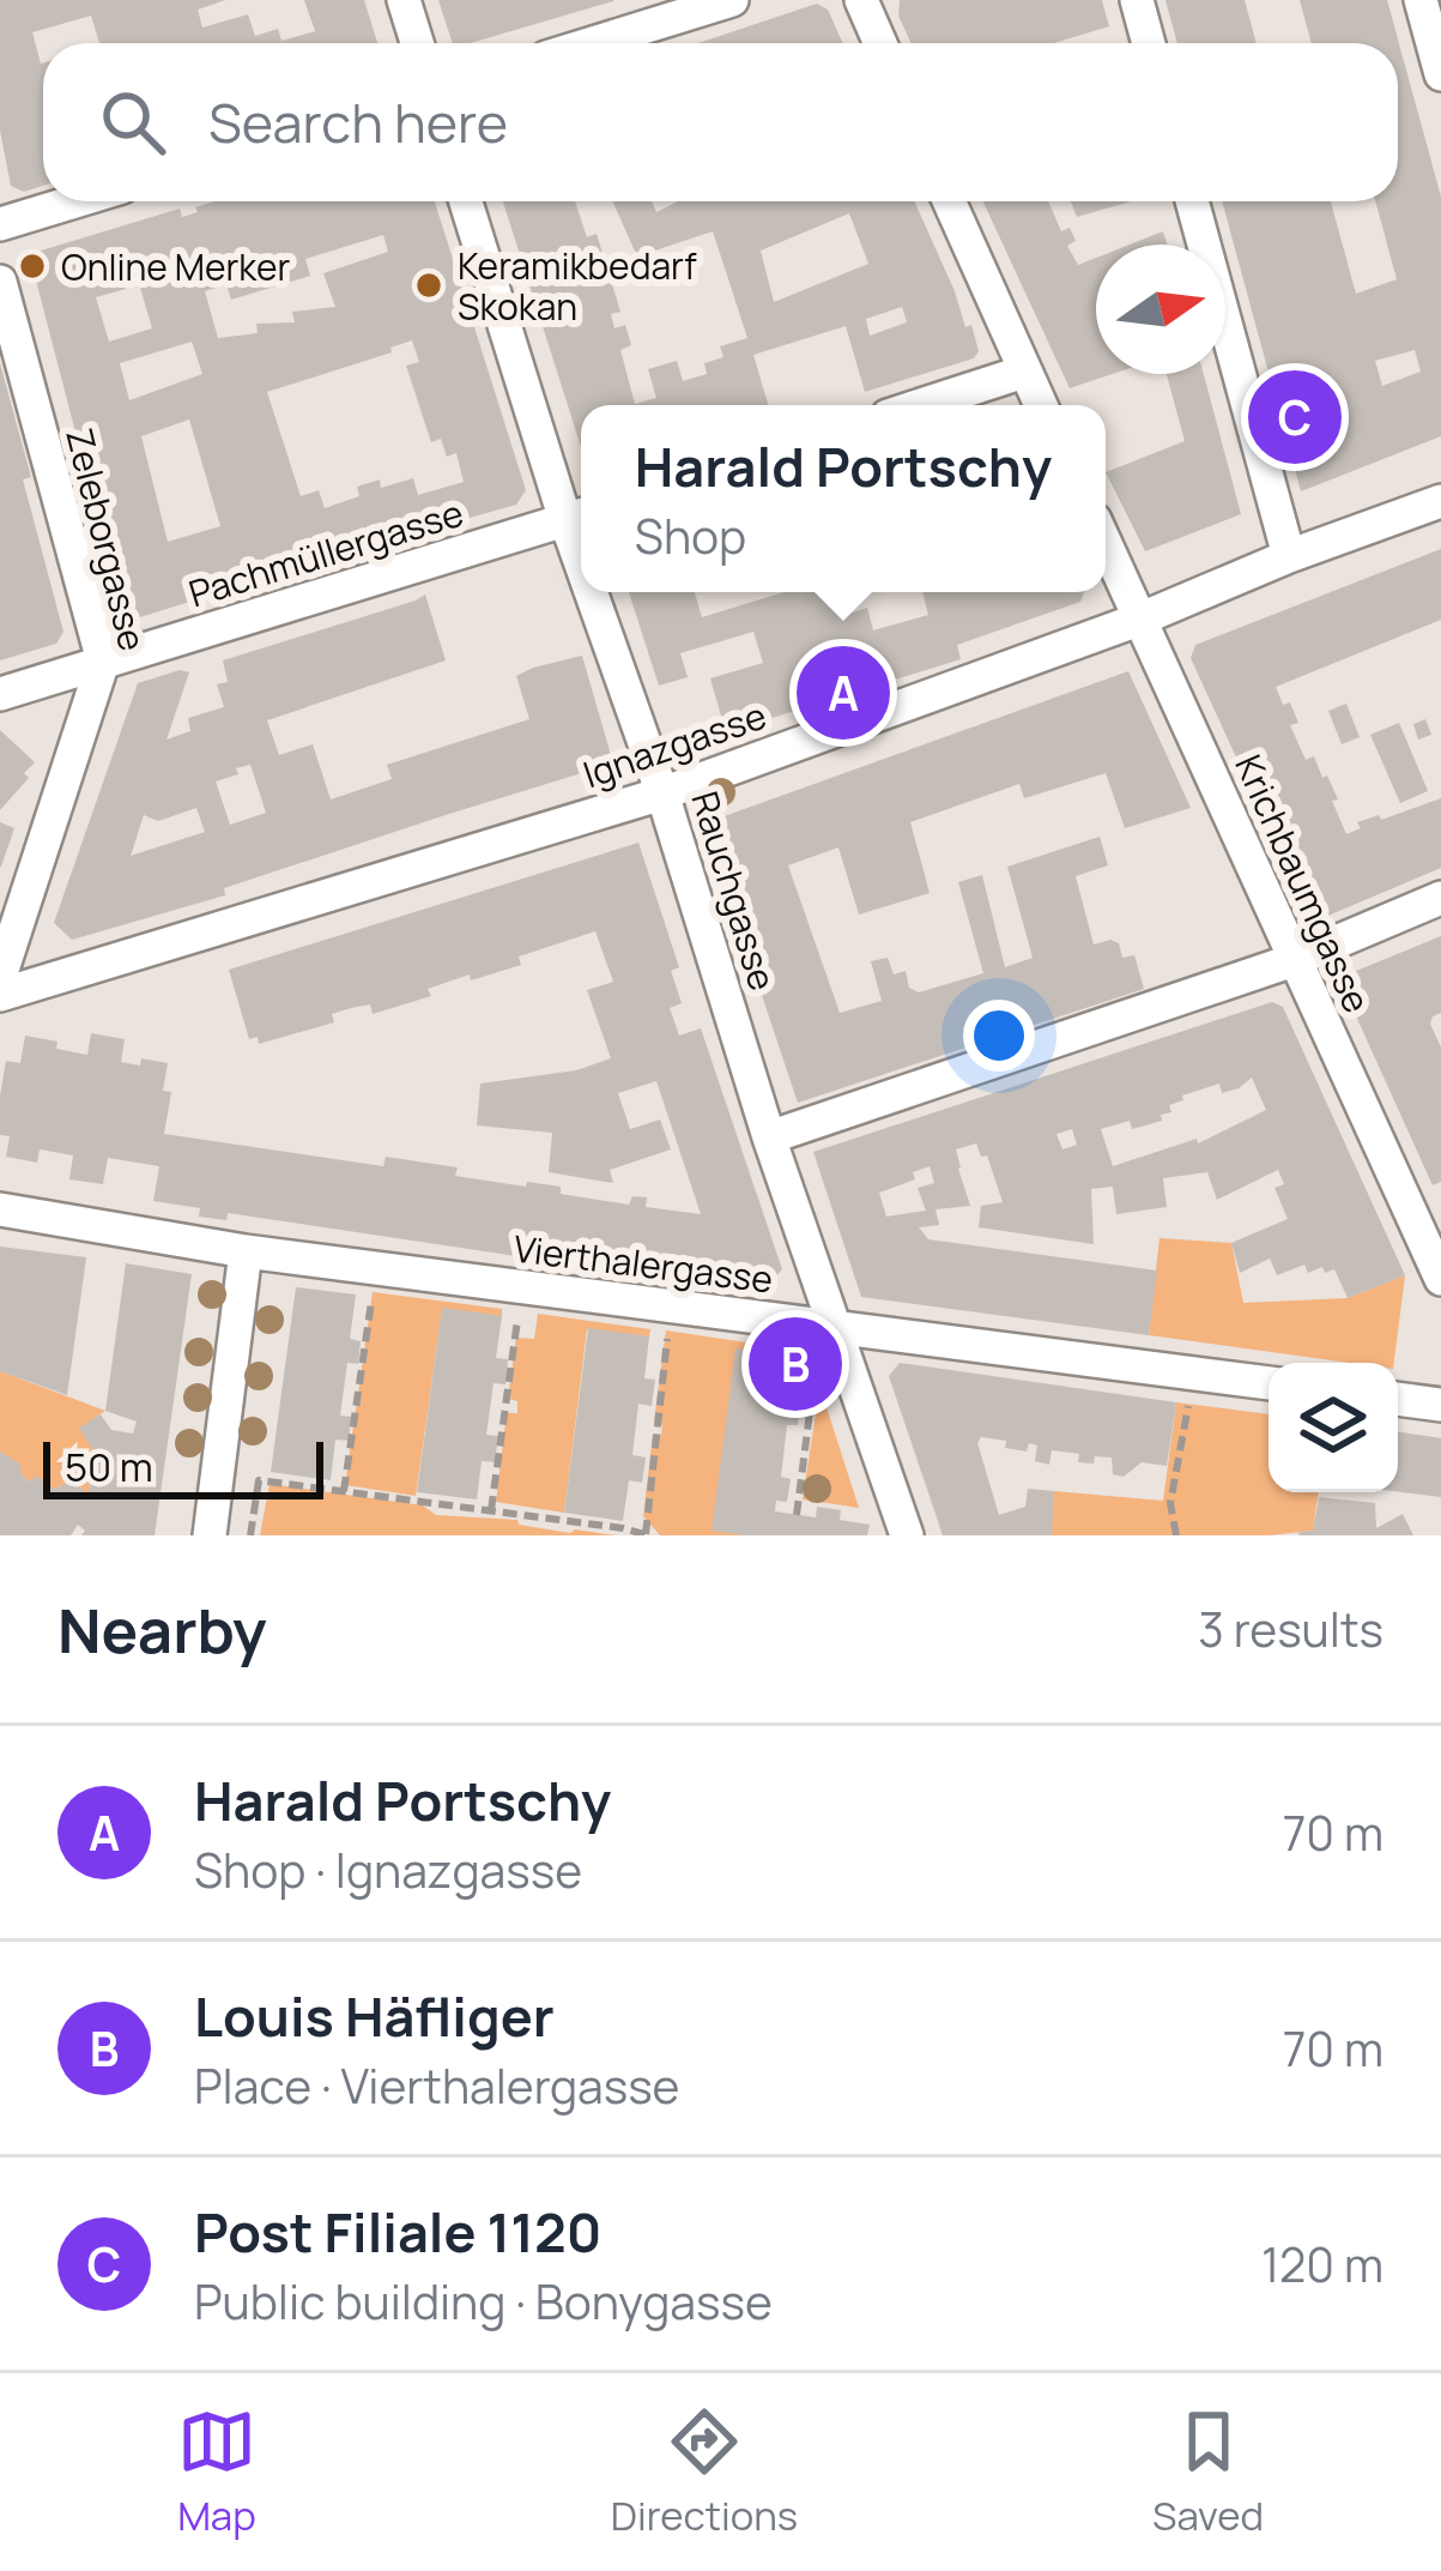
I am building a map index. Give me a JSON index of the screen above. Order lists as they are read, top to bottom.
{
  "streets": {
    "street": [
      "Zeleborgasse",
      "Pachmüllergasse",
      "Ignazgasse",
      "Krichbaumgasse",
      "Rauchgasse",
      "Vierthalergasse"
    ]
  },
  "crossings": [
    ["Zeleborgasse", "Pachmüllergasse"],
    ["Pachmüllergasse", "Rauchgasse"],
    ["Ignazgasse", "Krichbaumgasse"],
    ["Ignazgasse", "Rauchgasse"],
    ["Rauchgasse", "Vierthalergasse"]
  ],
  "places": ["Online Merker", "Keramikbedarf Skokan"],
  "scale_bar": "50 m",
  "north": "right",
  "page": {
    "search": "Search here",
    "pins": ["C", "A", "B"],
    "popup": ["Harald Portschy", "Shop"],
    "scale": "50 m",
    "heading": ["Nearby", "3 results"],
    "list": [
      {
        "mark": "A",
        "name": "Harald Portschy",
        "note": "Shop · Ignazgasse",
        "value": "70 m"
      },
      {
        "mark": "B",
        "name": "Louis Häfliger",
        "note": "Place · Vierthalergasse",
        "value": "70 m"
      },
      {
        "mark": "C",
        "name": "Post Filiale 1120",
        "note": "Public building · Bonygasse",
        "value": "120 m"
      }
    ],
    "nav": ["Map", "Directions", "Saved"]
  }
}
